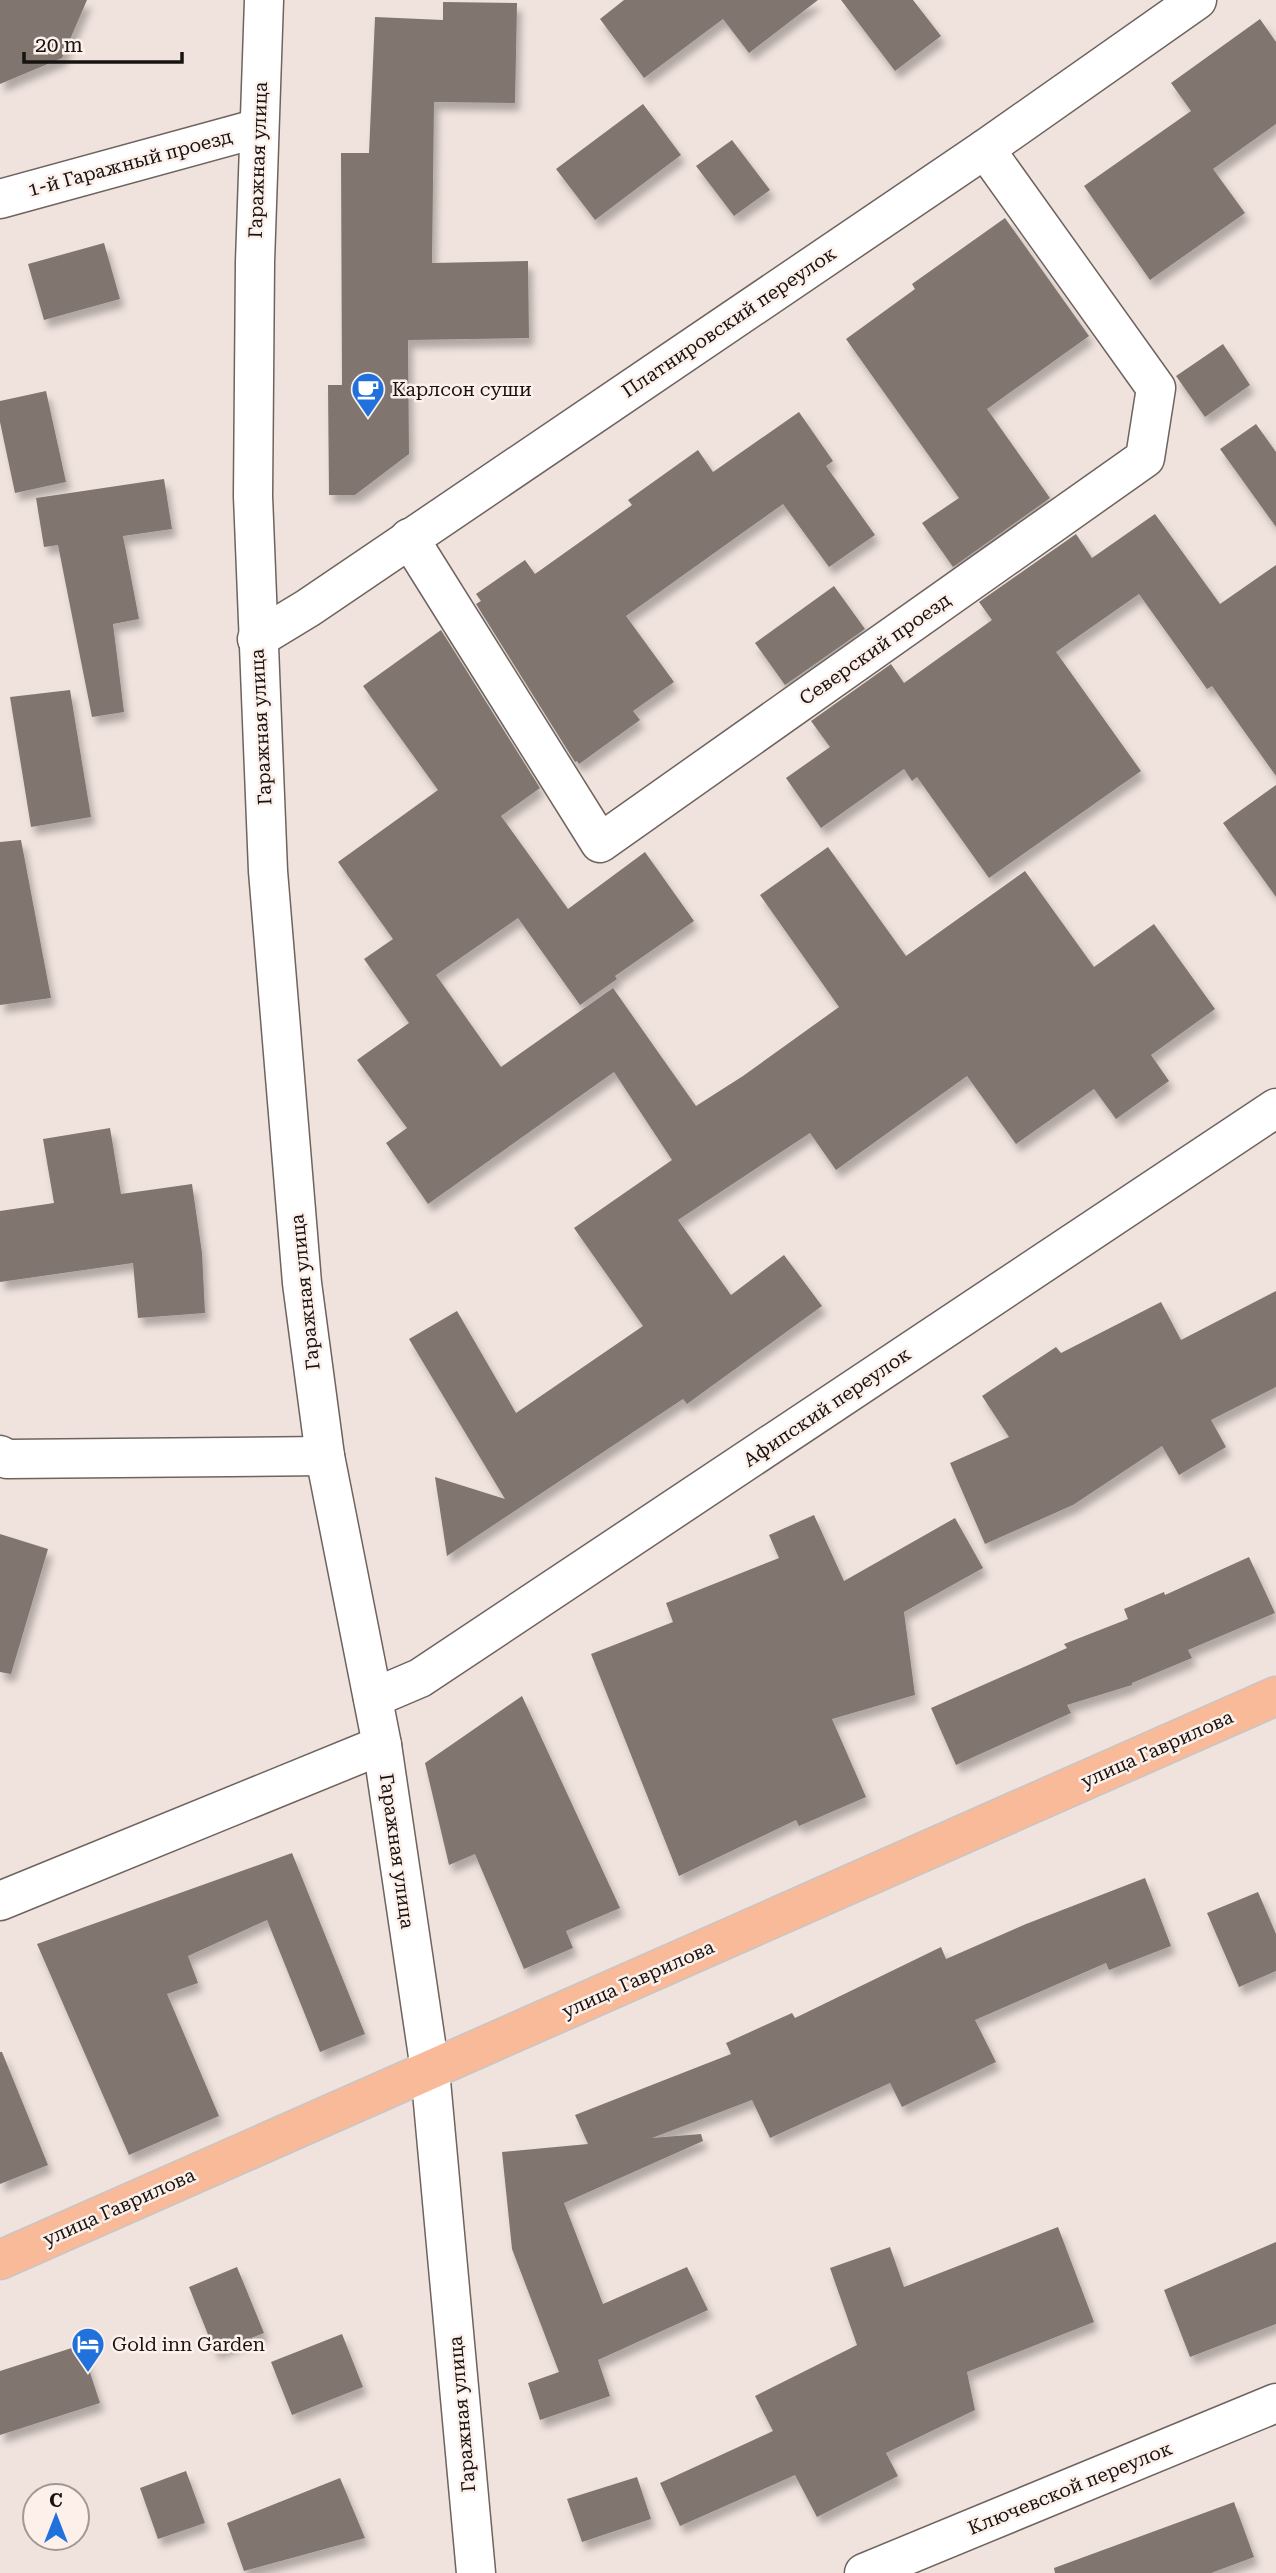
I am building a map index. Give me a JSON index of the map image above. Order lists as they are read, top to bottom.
{
  "streets": {
    "main road": ["улица Гаврилова"],
    "street": [
      "Гаражная улица",
      "1-й Гаражный проезд",
      "Платнировский переулок",
      "Северский проезд",
      "Афипский переулок",
      "Ключевской переулок"
    ]
  },
  "crossings": [
    ["Гаражная улица", "1-й Гаражный проезд"],
    ["Гаражная улица", "Платнировский переулок"],
    ["Гаражная улица", "Афипский переулок"],
    ["Гаражная улица", "улица Гаврилова"],
    ["Платнировский переулок", "Северский проезд"]
  ],
  "places": {
    "cafe": ["Карлсон суши"],
    "hotel": ["Gold inn Garden"]
  },
  "scale_bar": "20 m",
  "north": "top"
}
